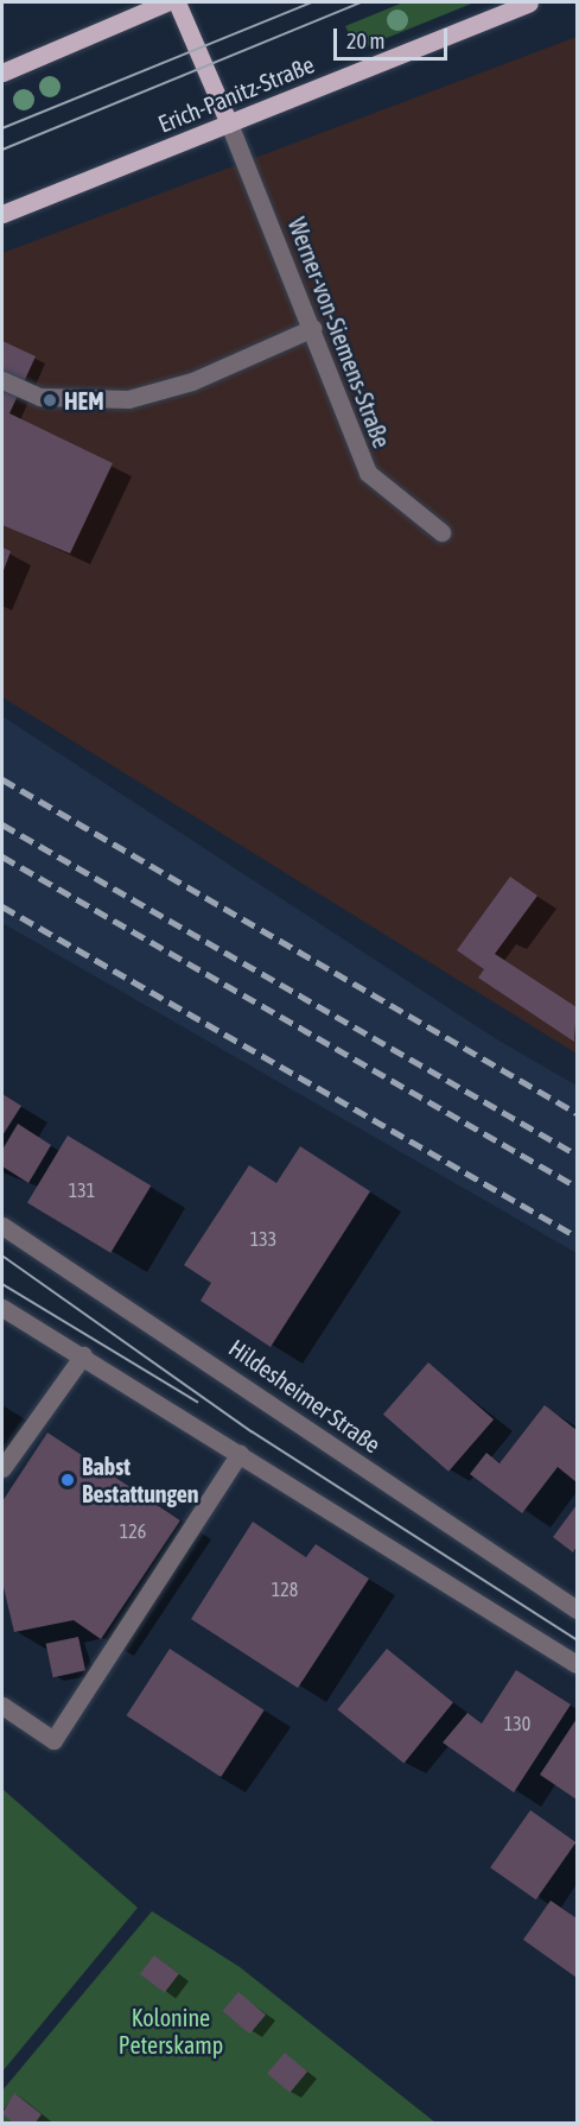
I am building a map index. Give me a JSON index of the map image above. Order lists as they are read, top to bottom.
{
  "streets": {
    "main road": ["Erich-Panitz-Straße"],
    "street": ["Werner-von-Siemens-Straße", "Hildesheimer Straße"]
  },
  "crossings": [
    ["Erich-Panitz-Straße", "Werner-von-Siemens-Straße"]
  ],
  "parks": ["Kolonine Peterskamp"],
  "places": ["HEM", "Babst Bestattungen"],
  "house_numbers": [
    "131",
    "133",
    "126",
    "128",
    "130"
  ],
  "scale_bar": "20 m"
}
